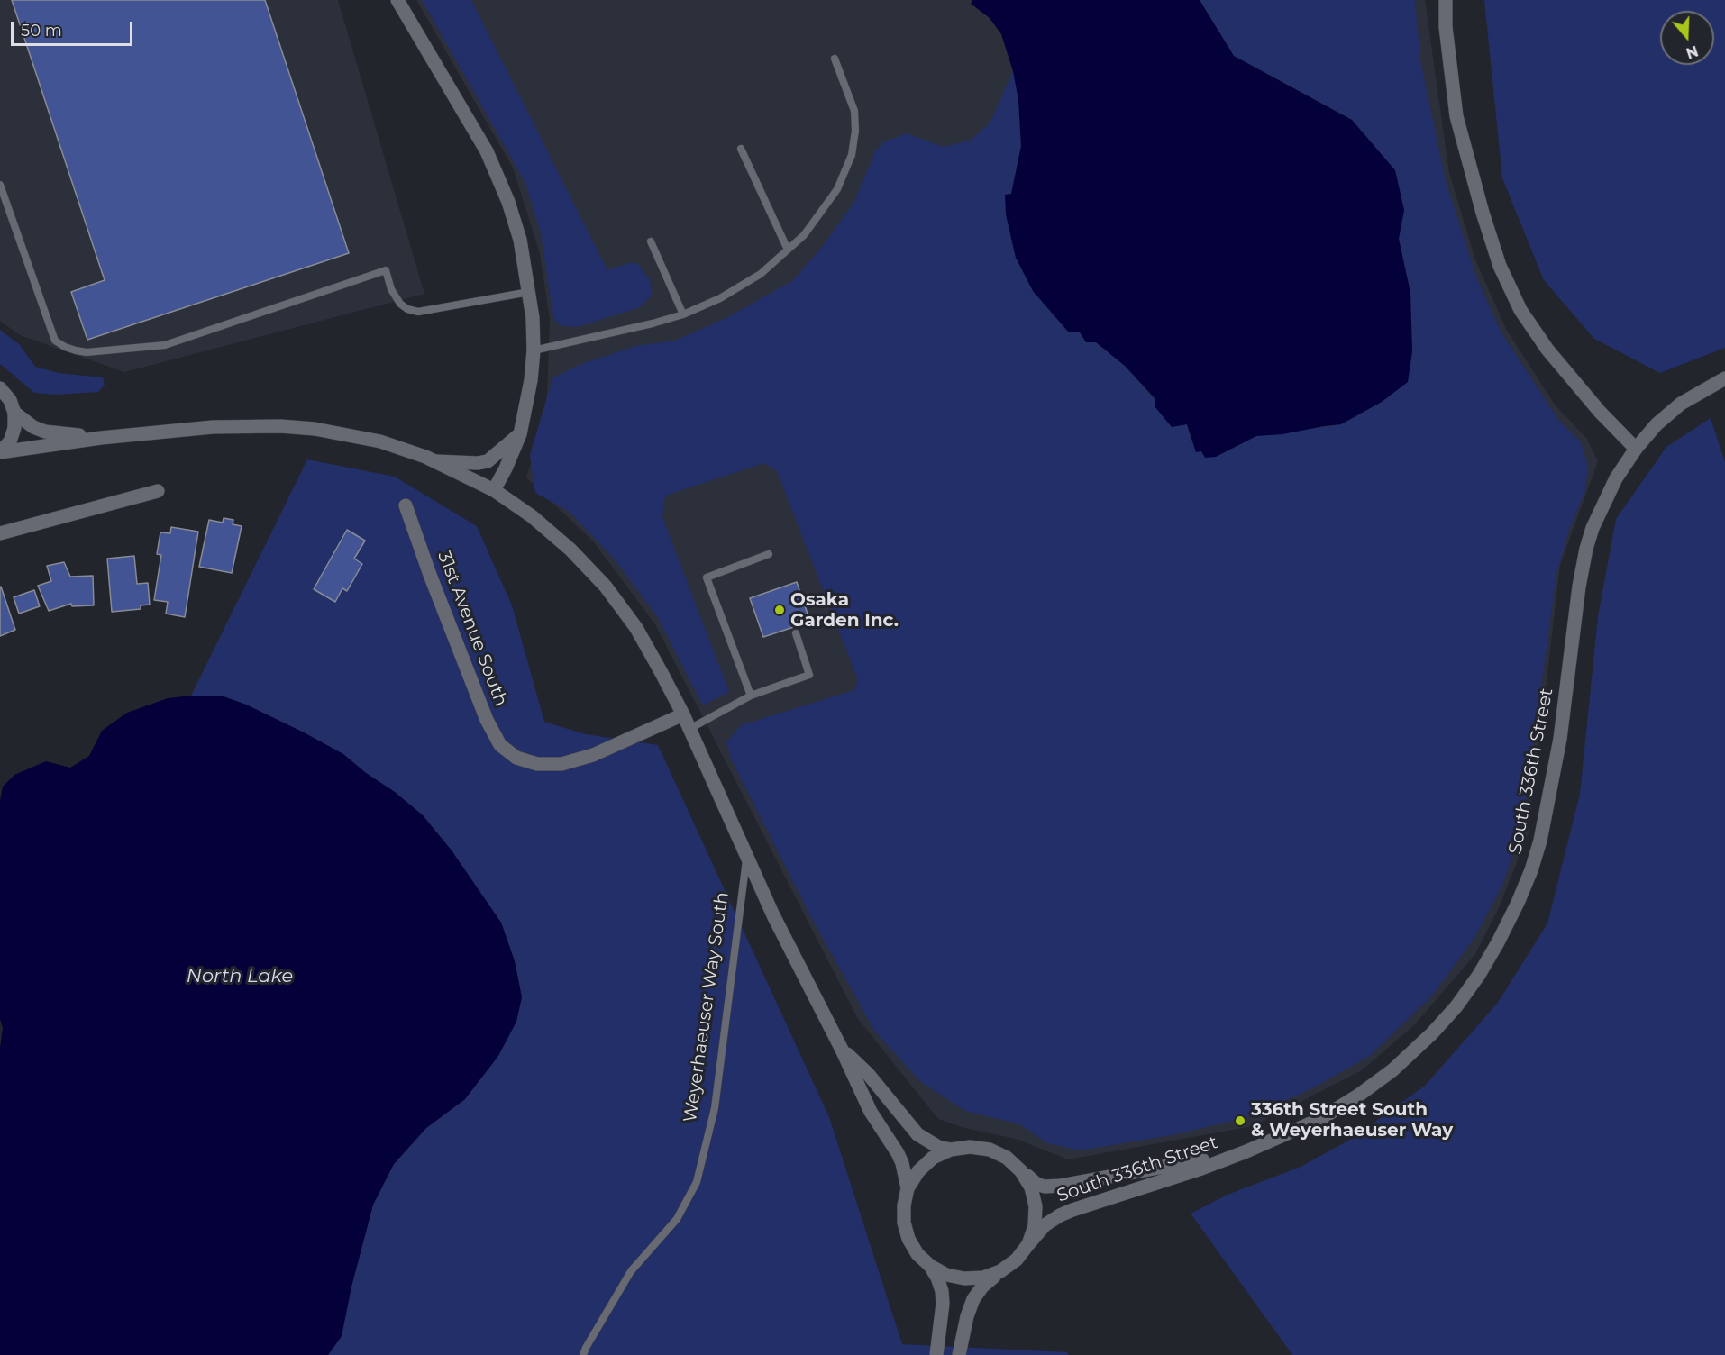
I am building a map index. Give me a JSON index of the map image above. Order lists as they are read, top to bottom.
{
  "streets": {
    "street": ["31st Avenue South", "South 336th Street"],
    "lane": ["Weyerhaeuser Way South"]
  },
  "water": ["North Lake"],
  "places": ["Osaka Garden Inc.", "336th Street South & Weyerhaeuser Way"],
  "scale_bar": "50 m",
  "north": "bottom"
}
